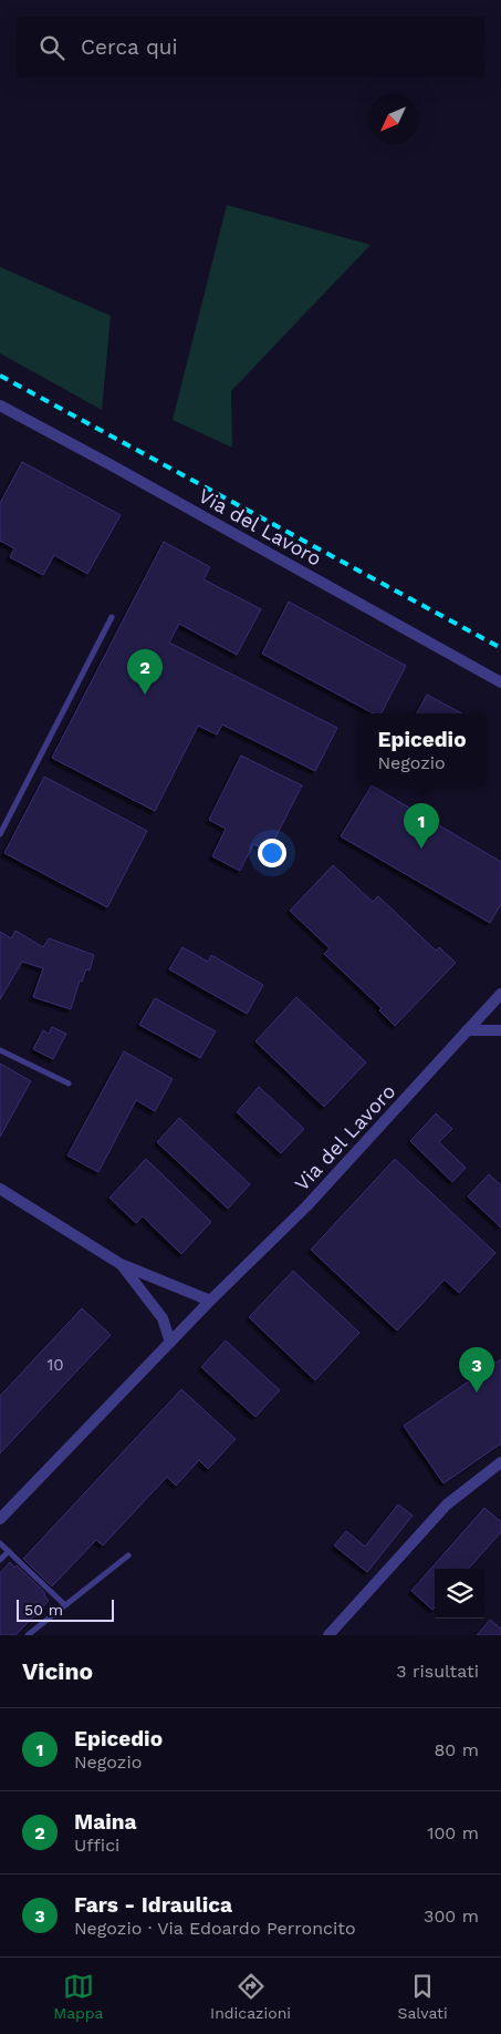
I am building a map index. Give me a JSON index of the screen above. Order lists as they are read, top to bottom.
{
  "streets": {
    "street": ["Via del Lavoro"]
  },
  "house_numbers": ["10"],
  "scale_bar": "50 m",
  "north": "bottom left",
  "page": {
    "search": "Cerca qui",
    "pins": ["2", "1", "3"],
    "popup": ["Epicedio", "Negozio"],
    "scale": "50 m",
    "heading": ["Vicino", "3 risultati"],
    "list": [
      {
        "mark": "1",
        "name": "Epicedio",
        "note": "Negozio",
        "value": "80 m"
      },
      {
        "mark": "2",
        "name": "Maina",
        "note": "Uffici",
        "value": "100 m"
      },
      {
        "mark": "3",
        "name": "Fars - Idraulica",
        "note": "Negozio · Via Edoardo Perroncito",
        "value": "300 m"
      }
    ],
    "nav": ["Mappa", "Indicazioni", "Salvati"]
  }
}
